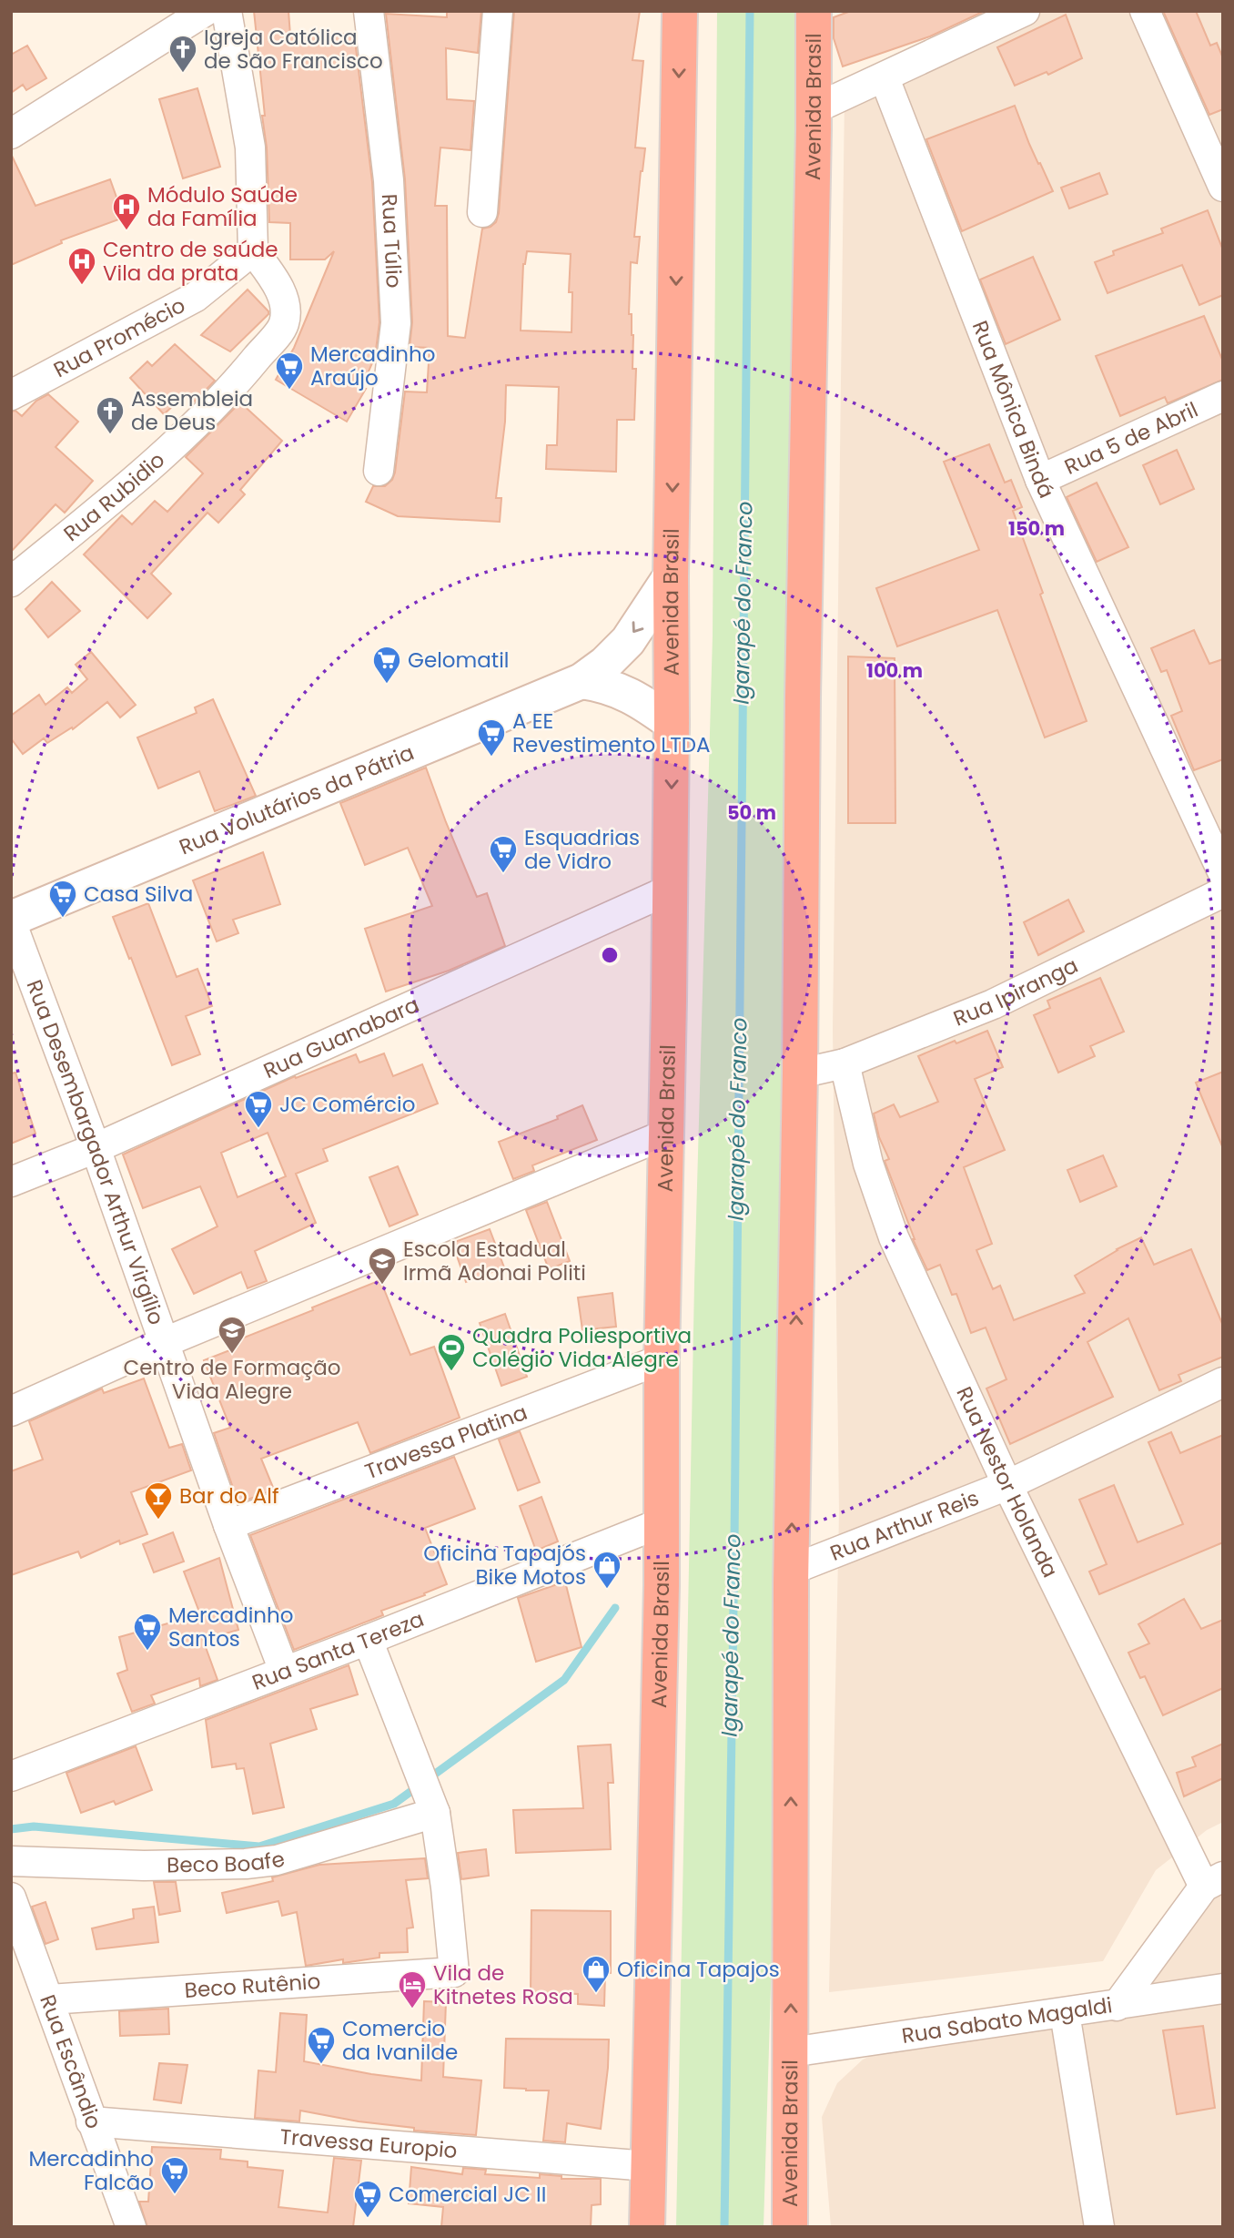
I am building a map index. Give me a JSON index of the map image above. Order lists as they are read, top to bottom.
{
  "streets": {
    "highway": ["Avenida Brasil"],
    "street": [
      "Rua Túlio",
      "Rua Promécio",
      "Rua Mônica Bindá",
      "Rua 5 de Abril",
      "Rua Rubidio",
      "Rua Volutários da Pátria",
      "Rua Ipiranga",
      "Rua Guanabara",
      "Rua Desembargador Arthur Virgílio",
      "Travessa Platina",
      "Rua Nestor Holanda",
      "Rua Arthur Reis",
      "Rua Santa Tereza",
      "Beco Boafe",
      "Beco Rutênio",
      "Rua Sabato Magaldi",
      "Rua Escândio",
      "Travessa Europio"
    ]
  },
  "crossings": [
    ["Avenida Brasil", "Rua Volutários da Pátria"],
    ["Avenida Brasil", "Rua Ipiranga"],
    ["Avenida Brasil", "Rua Guanabara"],
    ["Avenida Brasil", "Travessa Platina"],
    ["Avenida Brasil", "Rua Arthur Reis"],
    ["Avenida Brasil", "Rua Santa Tereza"],
    ["Avenida Brasil", "Rua Sabato Magaldi"],
    ["Avenida Brasil", "Travessa Europio"],
    ["Rua Promécio", "Rua Rubidio"],
    ["Rua Mônica Bindá", "Rua 5 de Abril"],
    ["Rua Volutários da Pátria", "Rua Desembargador Arthur Virgílio"],
    ["Rua Ipiranga", "Rua Nestor Holanda"],
    ["Rua Guanabara", "Rua Desembargador Arthur Virgílio"],
    ["Rua Desembargador Arthur Virgílio", "Travessa Platina"],
    ["Rua Desembargador Arthur Virgílio", "Rua Santa Tereza"],
    ["Rua Nestor Holanda", "Rua Arthur Reis"],
    ["Beco Boafe", "Beco Rutênio"],
    ["Beco Rutênio", "Rua Escândio"],
    ["Rua Escândio", "Travessa Europio"]
  ],
  "water": ["Igarapé do Franco"],
  "places": {
    "church": ["Igreja Católica de São Francisco", "Assembleia de Deus"],
    "hospital": ["Módulo Saúde da Família", "Centro de saúde Vila da prata"],
    "supermarket": [
      "Mercadinho Araújo",
      "Gelomatil",
      "A EE Revestimento LTDA",
      "Esquadrias de Vidro",
      "Casa Silva",
      "JC Comércio",
      "Mercadinho Santos",
      "Comercio da Ivanilde",
      "Mercadinho Falcão",
      "Comercial JC II"
    ],
    "school or university": ["Escola Estadual Irmã Adonai Politi", "Centro de Formação Vida Alegre"],
    "sports": ["Quadra Poliesportiva Colégio Vida Alegre"],
    "bar": ["Bar do Alf"],
    "shop": ["Oficina Tapajós Bike Motos", "Oficina Tapajos"],
    "hotel": ["Vila de Kitnetes Rosa"]
  },
  "rings": ["150 m", "100 m", "50 m"]
}
